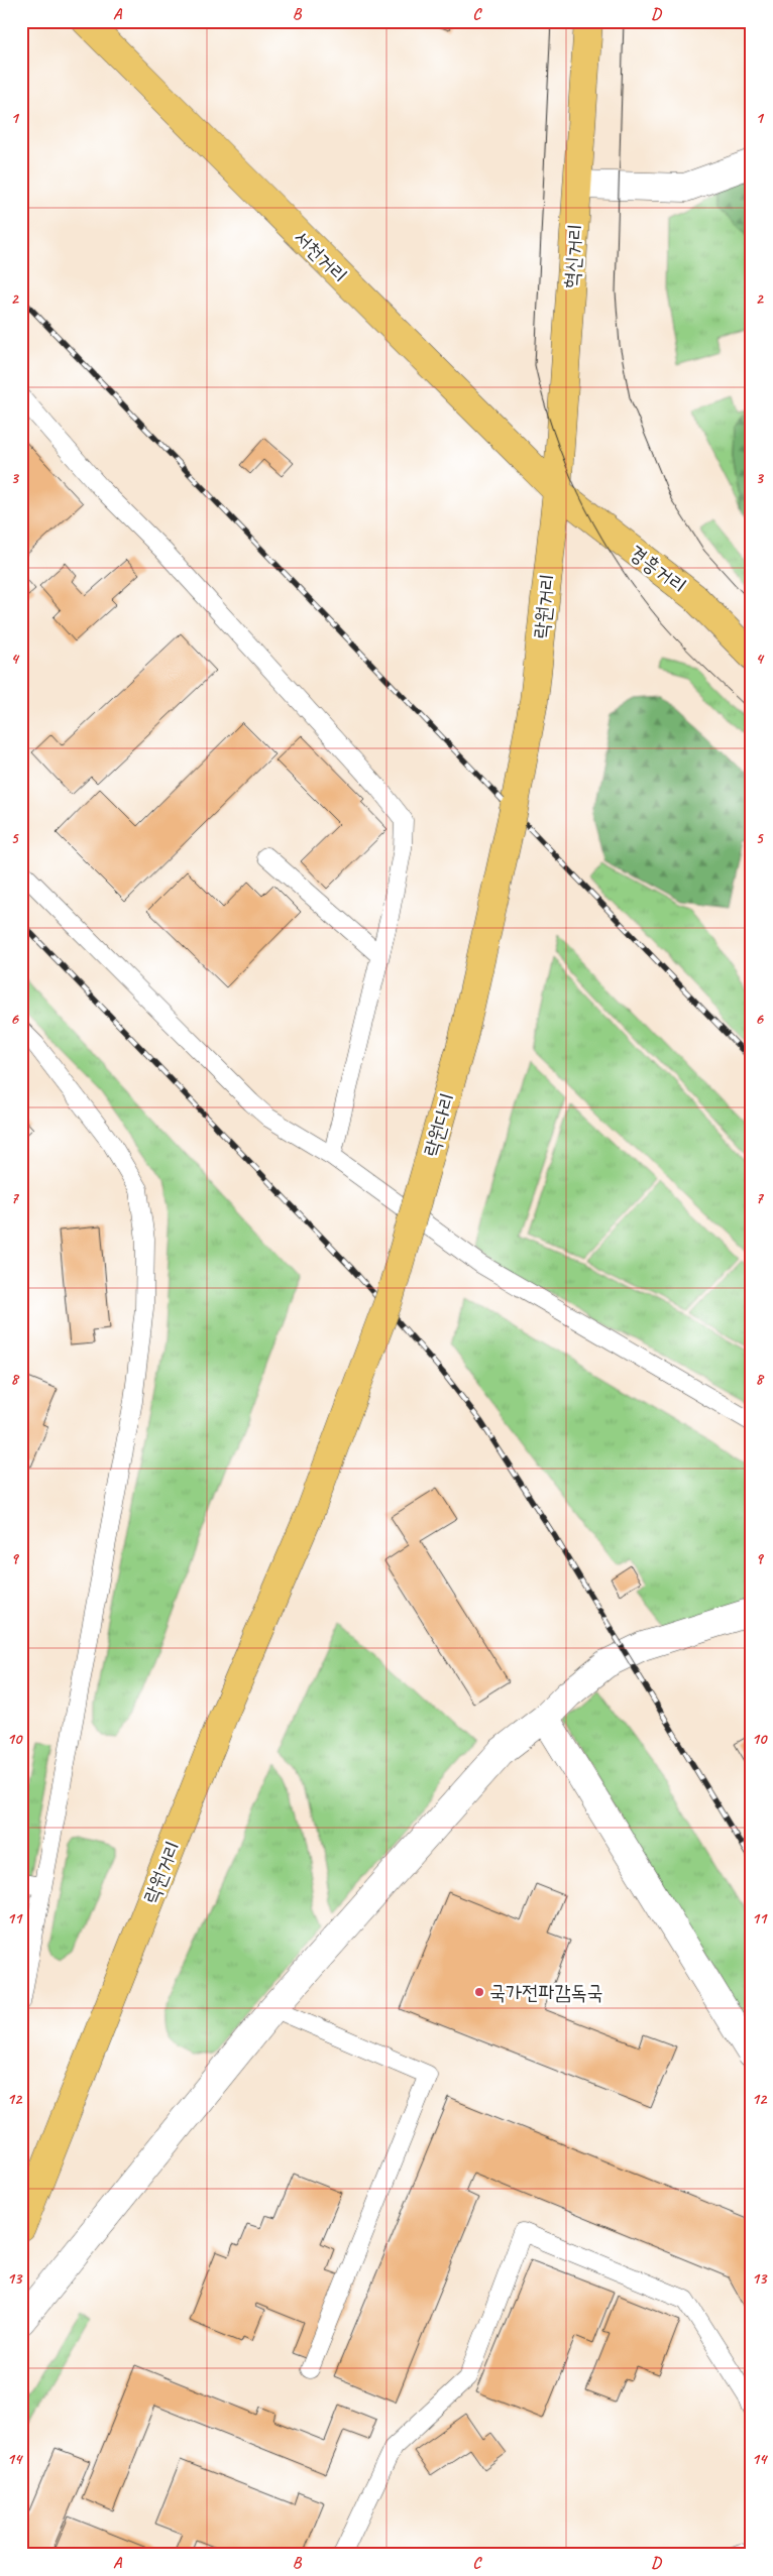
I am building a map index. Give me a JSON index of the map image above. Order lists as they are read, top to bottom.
{
  "streets": {
    "main road": [
      "서천거리",
      "혁신거리",
      "경흥거리",
      "락원거리",
      "락원다리"
    ]
  },
  "crossings": [
    ["서천거리", "혁신거리"],
    ["서천거리", "경흥거리"],
    ["서천거리", "락원거리"],
    ["혁신거리", "경흥거리"],
    ["혁신거리", "락원거리"],
    ["경흥거리", "락원거리"],
    ["락원거리", "락원다리"]
  ],
  "places": ["국가전파감독국"],
  "grid": {
    "columns": [
      "A",
      "B",
      "C",
      "D"
    ],
    "rows": [
      "1",
      "2",
      "3",
      "4",
      "5",
      "6",
      "7",
      "8",
      "9",
      "10",
      "11",
      "12",
      "13",
      "14"
    ]
  }
}
